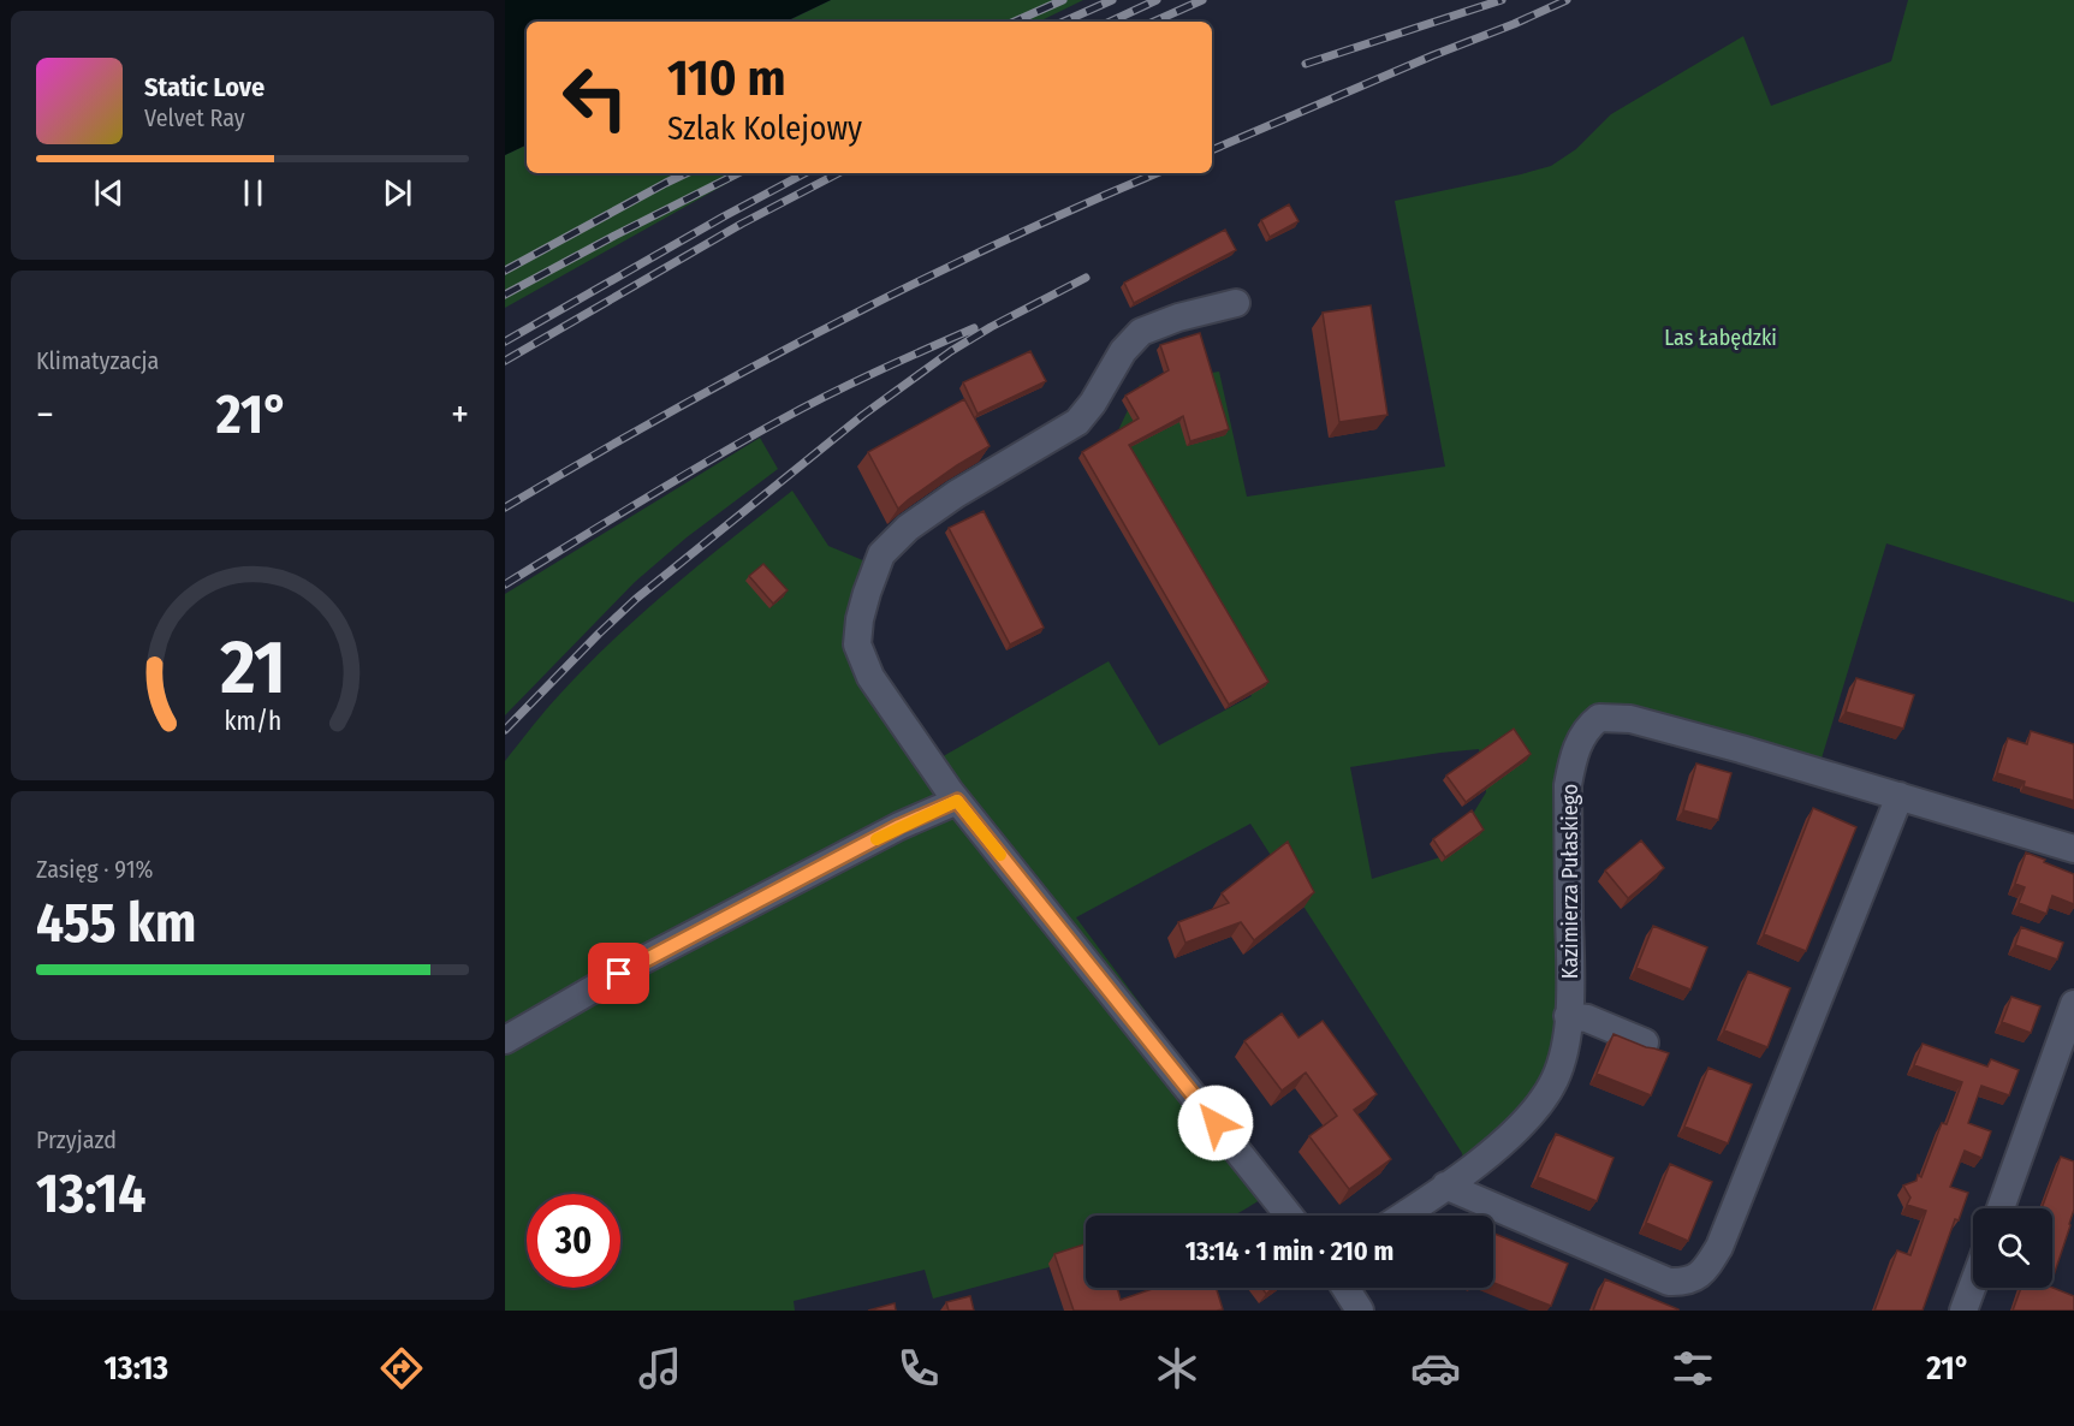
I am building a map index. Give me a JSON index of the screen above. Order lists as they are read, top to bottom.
{
  "streets": {
    "street": ["Kazimierza Pułaskiego"]
  },
  "parks": ["Las Łabędzki"],
  "page": {
    "turn": ["110 m", "Szlak Kolejowy"],
    "song": ["Static Love", "Velvet Ray"],
    "tile": [
      "Klimatyzacja",
      ["Zasięg · 91%", "455 km"],
      ["Przyjazd", "13:14"]
    ],
    "heat": ["−", "21°", "+"],
    "limit": "30",
    "trip": "13:14 · 1 min · 210 m",
    "tabs": ["13:13", "21°"],
    "gauge": ["21", "km/h"]
  }
}
